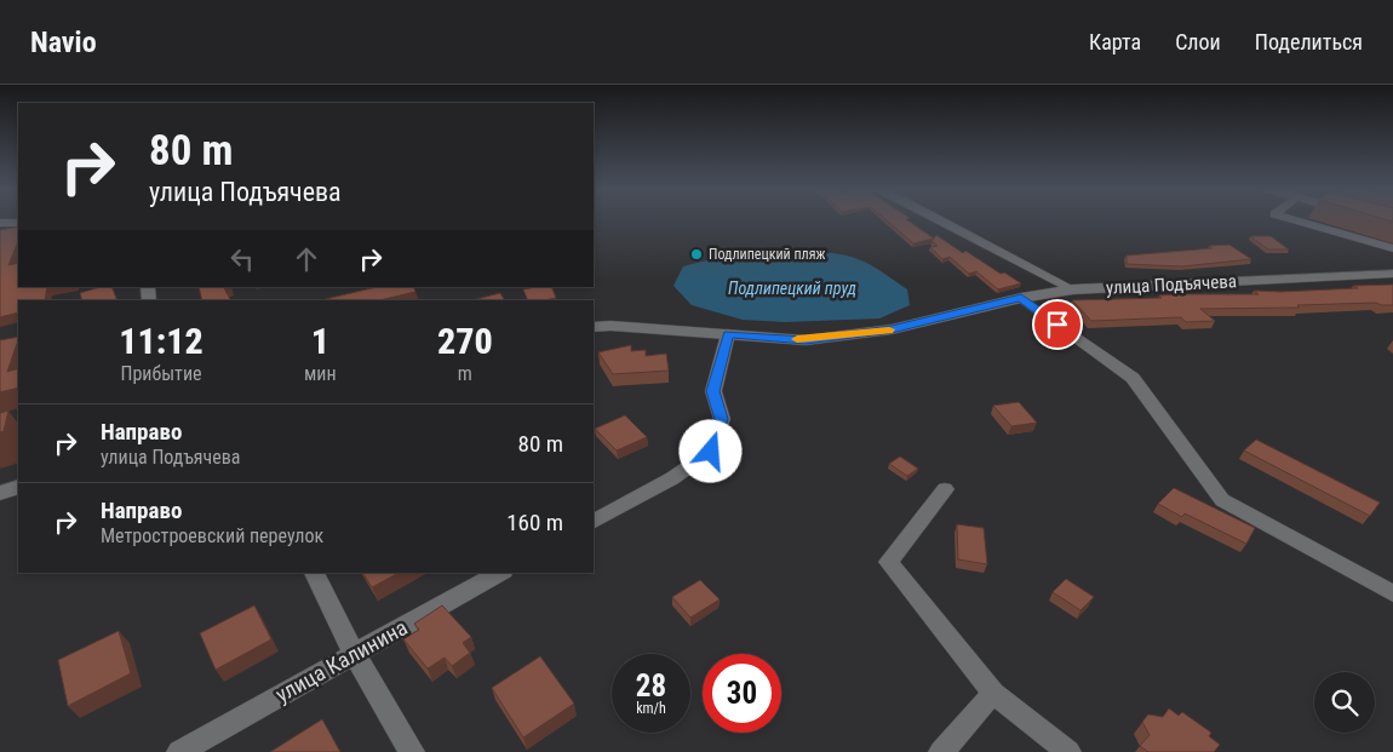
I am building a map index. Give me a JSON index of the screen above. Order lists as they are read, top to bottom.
{
  "streets": {
    "main road": ["улица Подъячева"],
    "street": ["улица Калинина"]
  },
  "water": ["Подлипецкий пруд"],
  "places": ["Подлипецкий пляж"],
  "page": {
    "header": "Navio",
    "nav": ["Карта", "Слои", "Поделиться"],
    "turn": ["80 m", "улица Подъячева"],
    "eta": [
      "11:12",
      "Прибытие",
      "1",
      "мин",
      "270",
      "m"
    ],
    "list": [
      {
        "name": "Направо",
        "note": "улица Подъячева",
        "value": "80 m"
      },
      {
        "name": "Направо",
        "note": "Метростроевский переулок",
        "value": "160 m"
      }
    ],
    "speed": "28 km/h",
    "limit": "30"
  }
}
